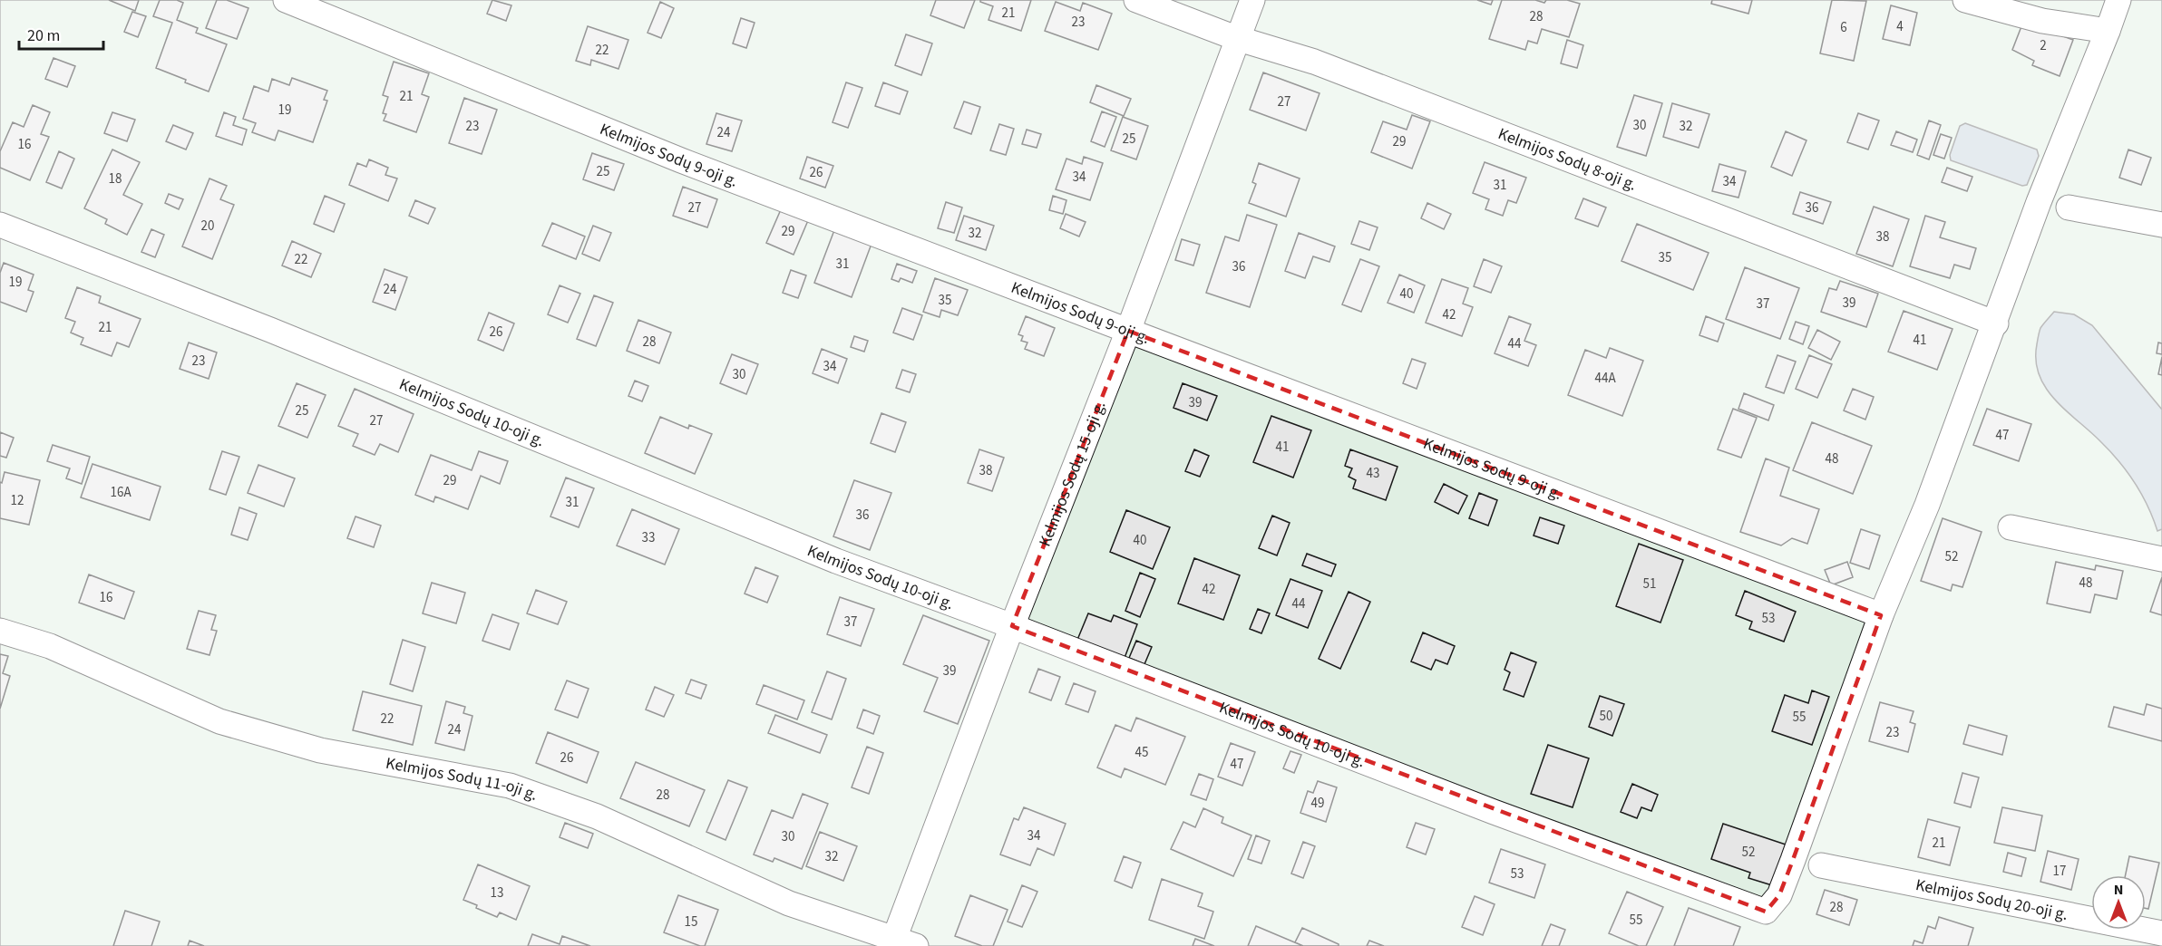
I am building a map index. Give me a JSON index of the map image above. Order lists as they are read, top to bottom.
{
  "streets": {
    "street": [
      "Kelmijos Sodų 9-oji g.",
      "Kelmijos Sodų 8-oji g.",
      "Kelmijos Sodų 10-oji g.",
      "Kelmijos Sodų 15-oji g.",
      "Kelmijos Sodų 11-oji g.",
      "Kelmijos Sodų 20-oji g."
    ]
  },
  "crossings": [
    ["Kelmijos Sodų 9-oji g.", "Kelmijos Sodų 10-oji g."],
    ["Kelmijos Sodų 9-oji g.", "Kelmijos Sodų 15-oji g."],
    ["Kelmijos Sodų 8-oji g.", "Kelmijos Sodų 15-oji g."],
    ["Kelmijos Sodų 10-oji g.", "Kelmijos Sodų 15-oji g."],
    ["Kelmijos Sodų 15-oji g.", "Kelmijos Sodų 11-oji g."]
  ],
  "house_numbers": [
    "21",
    "28",
    "23",
    "4",
    "6",
    "2",
    "22",
    "21",
    "27",
    "19",
    "30",
    "23",
    "32",
    "24",
    "25",
    "29",
    "16",
    "25",
    "26",
    "34",
    "18",
    "34",
    "31",
    "27",
    "36",
    "20",
    "29",
    "32",
    "38",
    "35",
    "22",
    "31",
    "36",
    "19",
    "24",
    "40",
    "35",
    "39",
    "37",
    "42",
    "21",
    "26",
    "41",
    "28",
    "44",
    "23",
    "34",
    "30",
    "44A",
    "39",
    "25",
    "27",
    "47",
    "41",
    "48",
    "38",
    "43",
    "29",
    "16A",
    "12",
    "31",
    "36",
    "33",
    "40",
    "52",
    "48",
    "51",
    "42",
    "16",
    "44",
    "53",
    "37",
    "39",
    "50",
    "55",
    "22",
    "24",
    "23",
    "45",
    "26",
    "47",
    "28",
    "49",
    "34",
    "30",
    "21",
    "52",
    "32",
    "17",
    "53",
    "13",
    "28",
    "55",
    "15"
  ],
  "scale_bar": "20 m",
  "north": "top"
}
